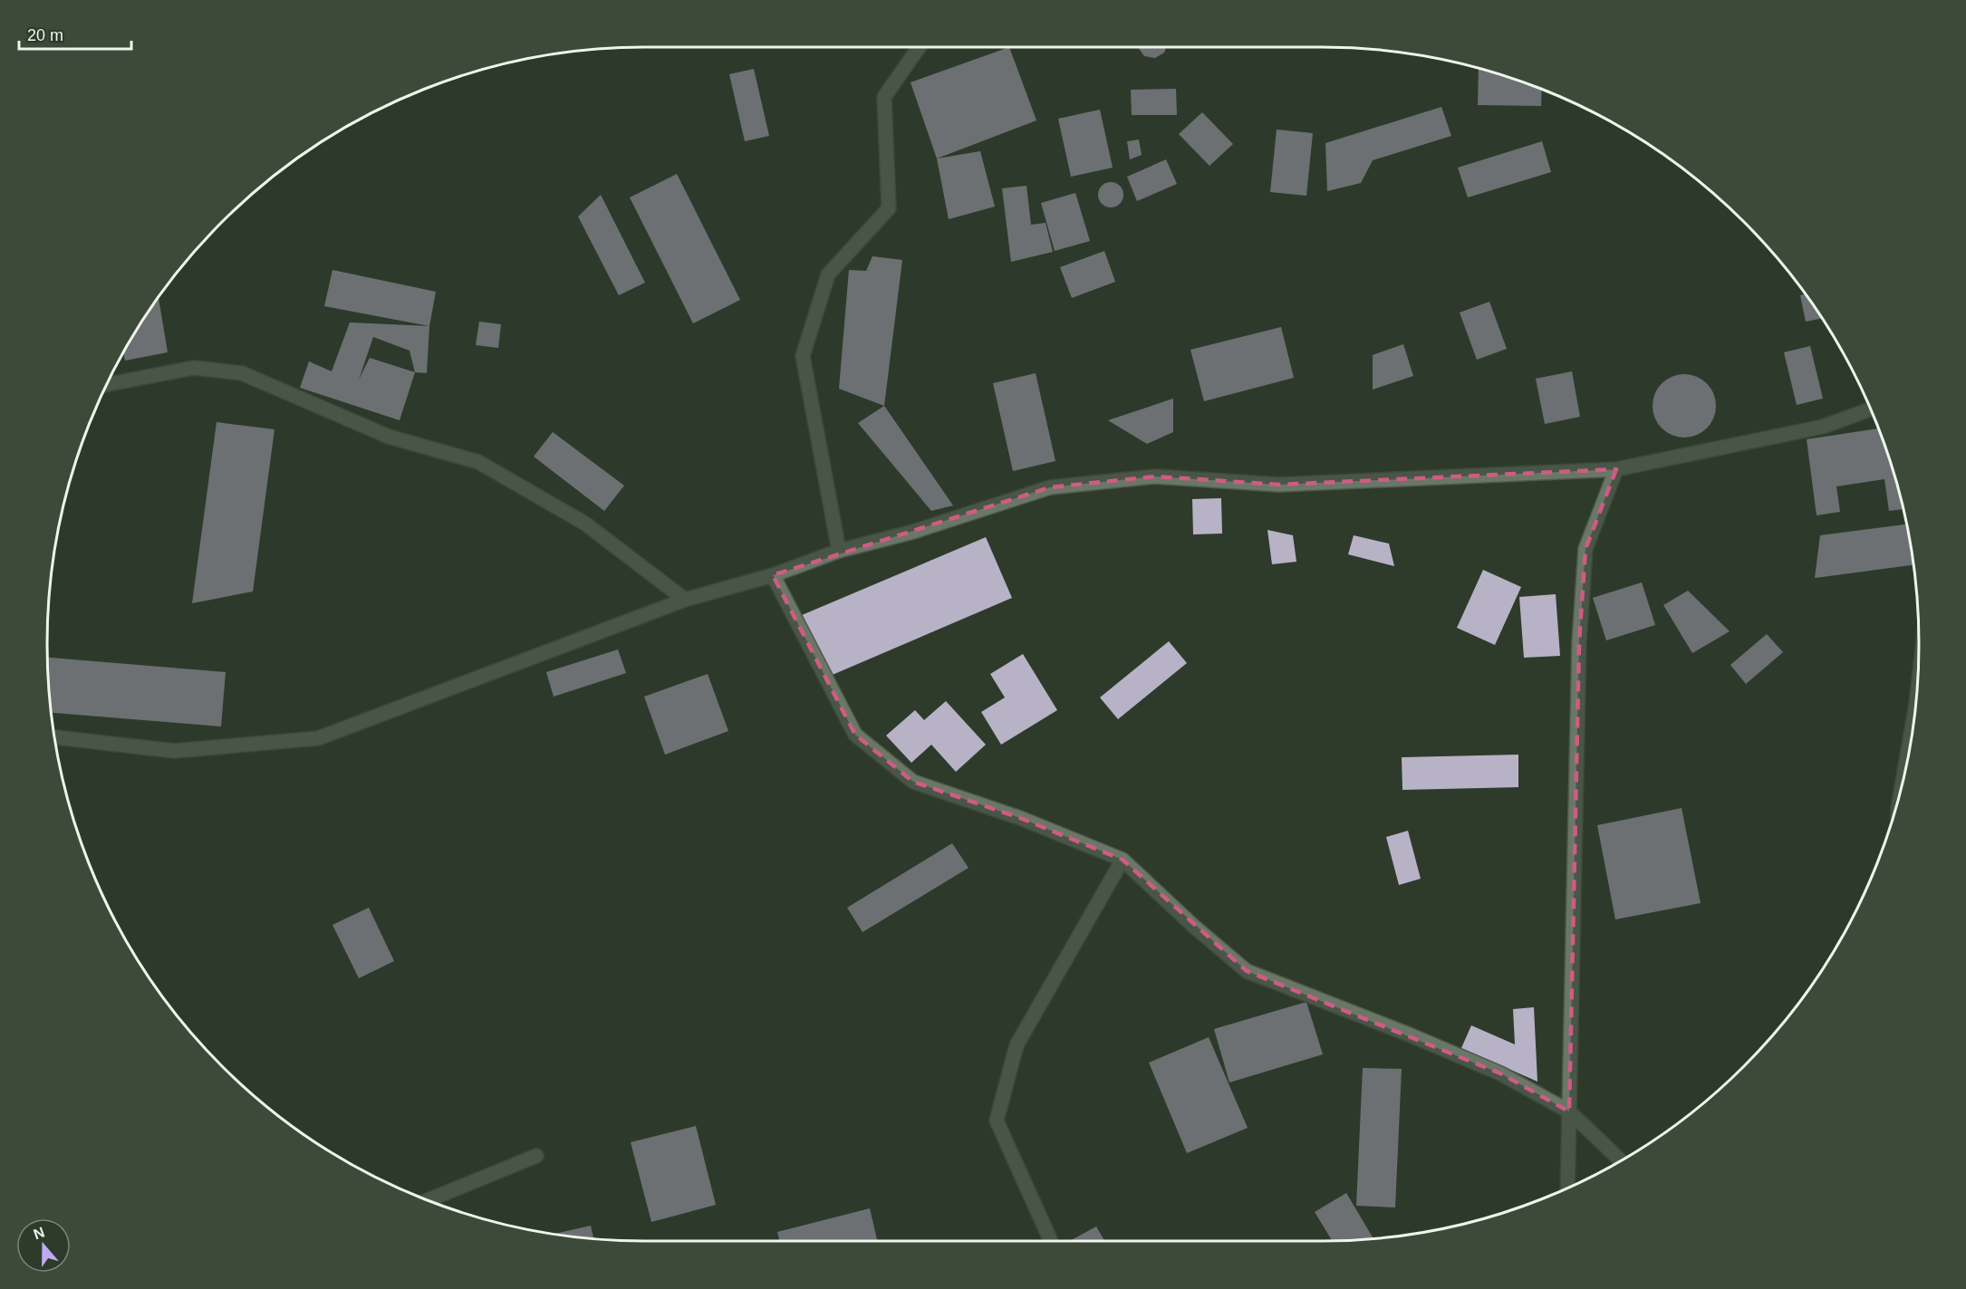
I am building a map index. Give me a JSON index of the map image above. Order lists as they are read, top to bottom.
{
  "scale_bar": "20 m",
  "north": "top"
}
